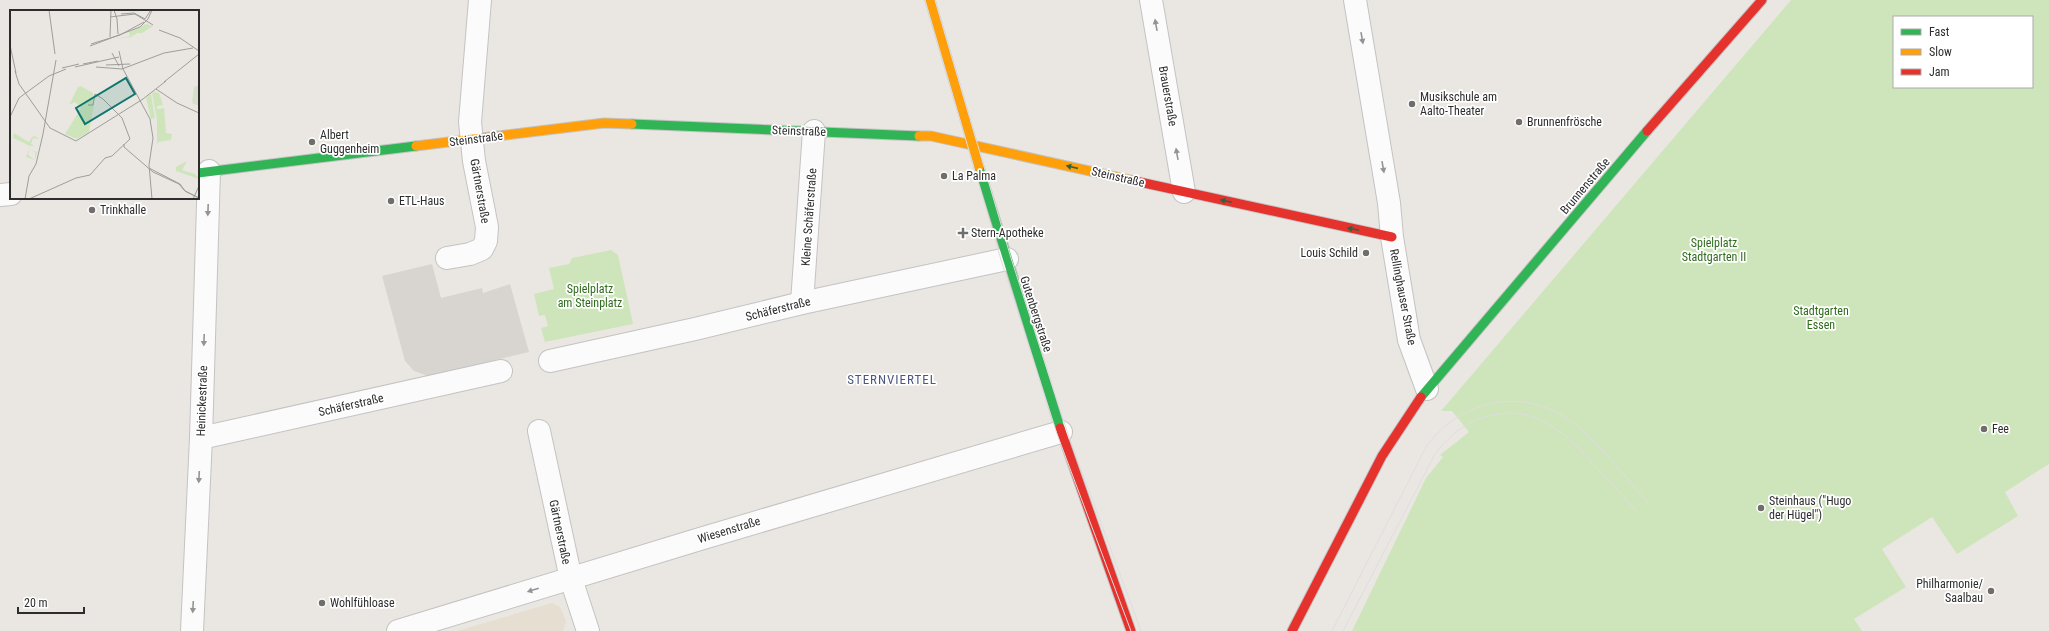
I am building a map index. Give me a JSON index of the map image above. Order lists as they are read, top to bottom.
{
  "streets": {
    "street": [
      "Brauerstraße",
      "Steinstraße",
      "Brunnenstraße",
      "Gärtnerstraße",
      "Kleine Schäferstraße",
      "Rellinghauser Straße",
      "Schäferstraße",
      "Gutenbergstraße",
      "Heinickestraße",
      "Wiesenstraße"
    ]
  },
  "crossings": [
    ["Brauerstraße", "Steinstraße"],
    ["Steinstraße", "Gärtnerstraße"],
    ["Steinstraße", "Kleine Schäferstraße"],
    ["Steinstraße", "Rellinghauser Straße"],
    ["Steinstraße", "Gutenbergstraße"],
    ["Steinstraße", "Heinickestraße"],
    ["Brunnenstraße", "Rellinghauser Straße"],
    ["Gärtnerstraße", "Wiesenstraße"],
    ["Kleine Schäferstraße", "Schäferstraße"],
    ["Schäferstraße", "Gutenbergstraße"],
    ["Schäferstraße", "Heinickestraße"],
    ["Gutenbergstraße", "Wiesenstraße"]
  ],
  "one_way": [
    "Brauerstraße",
    "Steinstraße",
    "Rellinghauser Straße",
    "Heinickestraße"
  ],
  "districts": ["STERNVIERTEL"],
  "parks": ["Spielplatz Stadtgarten II", "Spielplatz am Steinplatz", "Stadtgarten Essen"],
  "places": {
    "other": [
      "Musikschule am Aalto-Theater",
      "Brunnenfrösche",
      "Albert Guggenheim",
      "La Palma",
      "ETL-Haus",
      "Trinkhalle",
      "Louis Schild",
      "Fee",
      "Steinhaus (\"Hugo der Hügel\")",
      "Philharmonie/ Saalbau",
      "Wohlfühloase"
    ],
    "health": ["Stern-Apotheke"]
  },
  "legend": ["Fast", "Slow", "Jam"],
  "scale_bar": "20 m"
}
